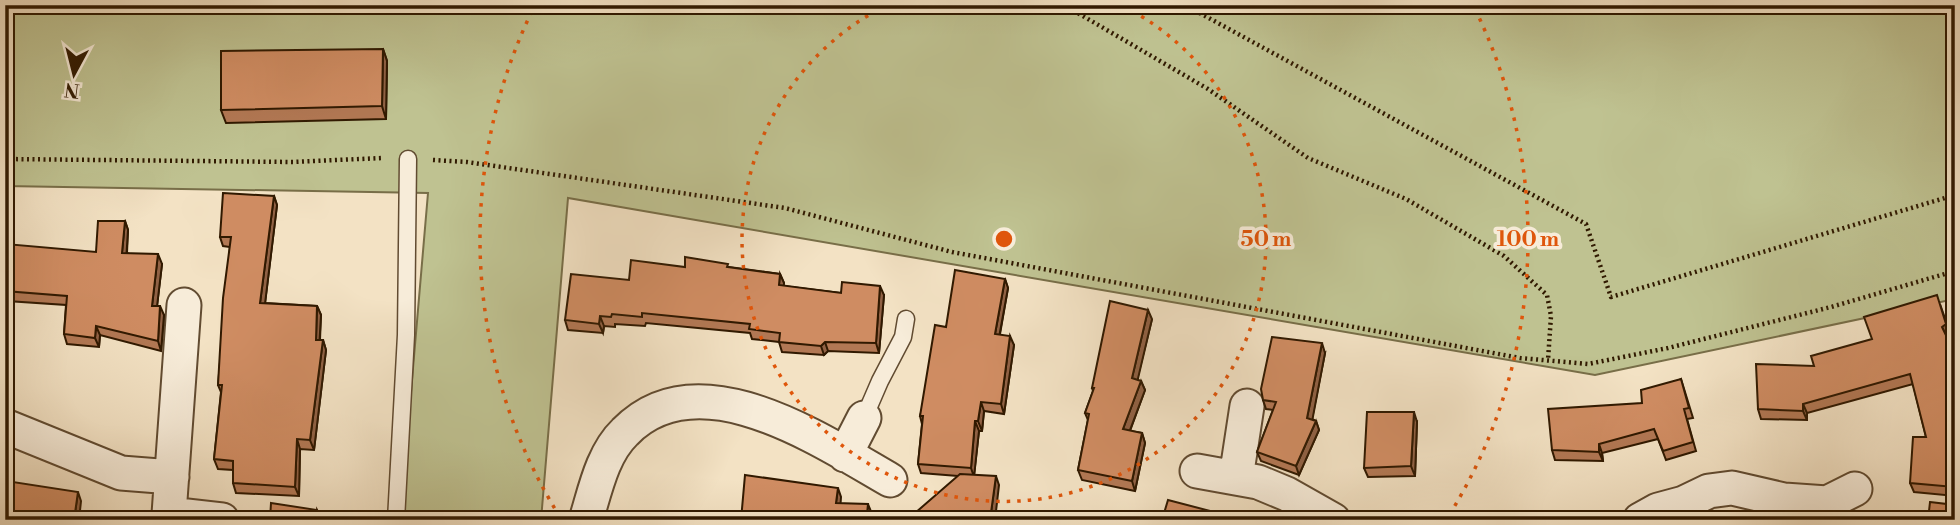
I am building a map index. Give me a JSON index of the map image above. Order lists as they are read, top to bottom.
{
  "north": "bottom",
  "rings": ["50 m", "100 m"]
}
